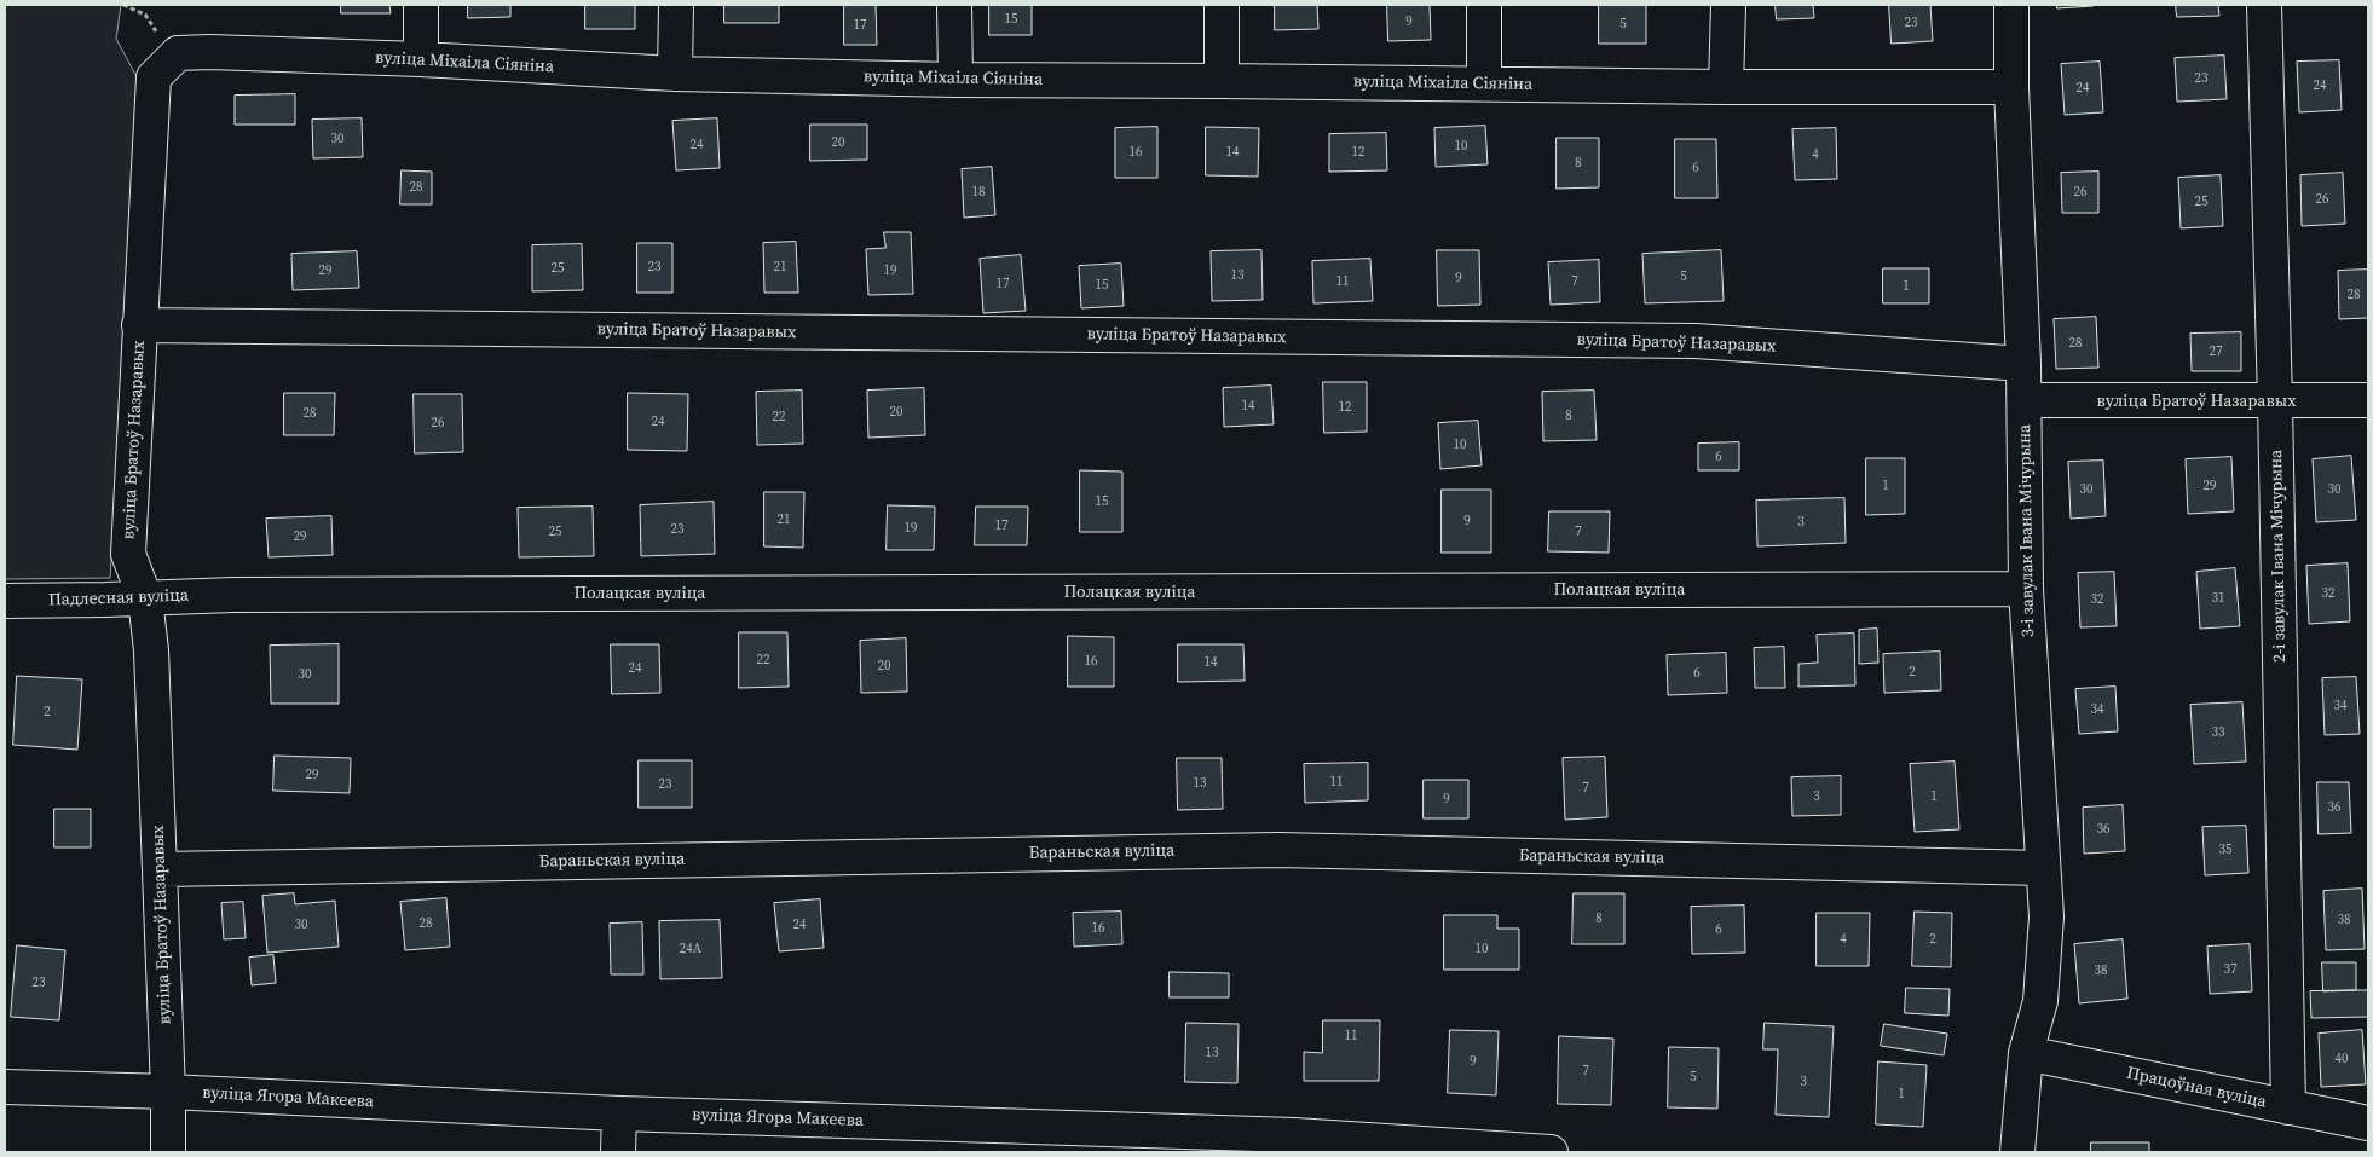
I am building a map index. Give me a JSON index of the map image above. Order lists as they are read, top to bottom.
{
  "streets": {
    "street": [
      "вуліца Міхаіла Сіяніна",
      "вуліца Братоў Назаравых",
      "3-і завулак Івана Мічурына",
      "2-і завулак Івана Мічурына",
      "Полацкая вуліца",
      "Падлесная вуліца",
      "Бараньская вуліца",
      "Працоўная вуліца",
      "вуліца Ягора Макеева"
    ]
  },
  "crossings": [
    ["вуліца Міхаіла Сіяніна", "3-і завулак Івана Мічурына"],
    ["вуліца Братоў Назаравых", "3-і завулак Івана Мічурына"],
    ["вуліца Братоў Назаравых", "2-і завулак Івана Мічурына"],
    ["вуліца Братоў Назаравых", "Падлесная вуліца"],
    ["вуліца Братоў Назаравых", "Бараньская вуліца"],
    ["вуліца Братоў Назаравых", "вуліца Ягора Макеева"],
    ["3-і завулак Івана Мічурына", "Полацкая вуліца"],
    ["3-і завулак Івана Мічурына", "Бараньская вуліца"],
    ["3-і завулак Івана Мічурына", "Працоўная вуліца"],
    ["2-і завулак Івана Мічурына", "Працоўная вуліца"],
    ["Полацкая вуліца", "Падлесная вуліца"]
  ],
  "house_numbers": [
    "15",
    "9",
    "23",
    "5",
    "17",
    "23",
    "24",
    "24",
    "30",
    "20",
    "24",
    "10",
    "16",
    "14",
    "12",
    "4",
    "8",
    "6",
    "28",
    "18",
    "26",
    "26",
    "25",
    "23",
    "21",
    "25",
    "29",
    "19",
    "13",
    "5",
    "9",
    "11",
    "7",
    "17",
    "15",
    "1",
    "28",
    "28",
    "27",
    "14",
    "12",
    "20",
    "28",
    "8",
    "22",
    "24",
    "26",
    "10",
    "6",
    "1",
    "29",
    "30",
    "30",
    "15",
    "21",
    "9",
    "3",
    "17",
    "19",
    "23",
    "25",
    "7",
    "29",
    "32",
    "31",
    "32",
    "22",
    "16",
    "14",
    "20",
    "24",
    "2",
    "6",
    "30",
    "34",
    "34",
    "2",
    "33",
    "29",
    "11",
    "13",
    "23",
    "7",
    "3",
    "1",
    "9",
    "36",
    "36",
    "35",
    "8",
    "38",
    "28",
    "30",
    "24",
    "16",
    "6",
    "4",
    "2",
    "24А",
    "10",
    "37",
    "38",
    "23",
    "11",
    "13",
    "40",
    "9",
    "7",
    "5",
    "3",
    "1"
  ]
}
